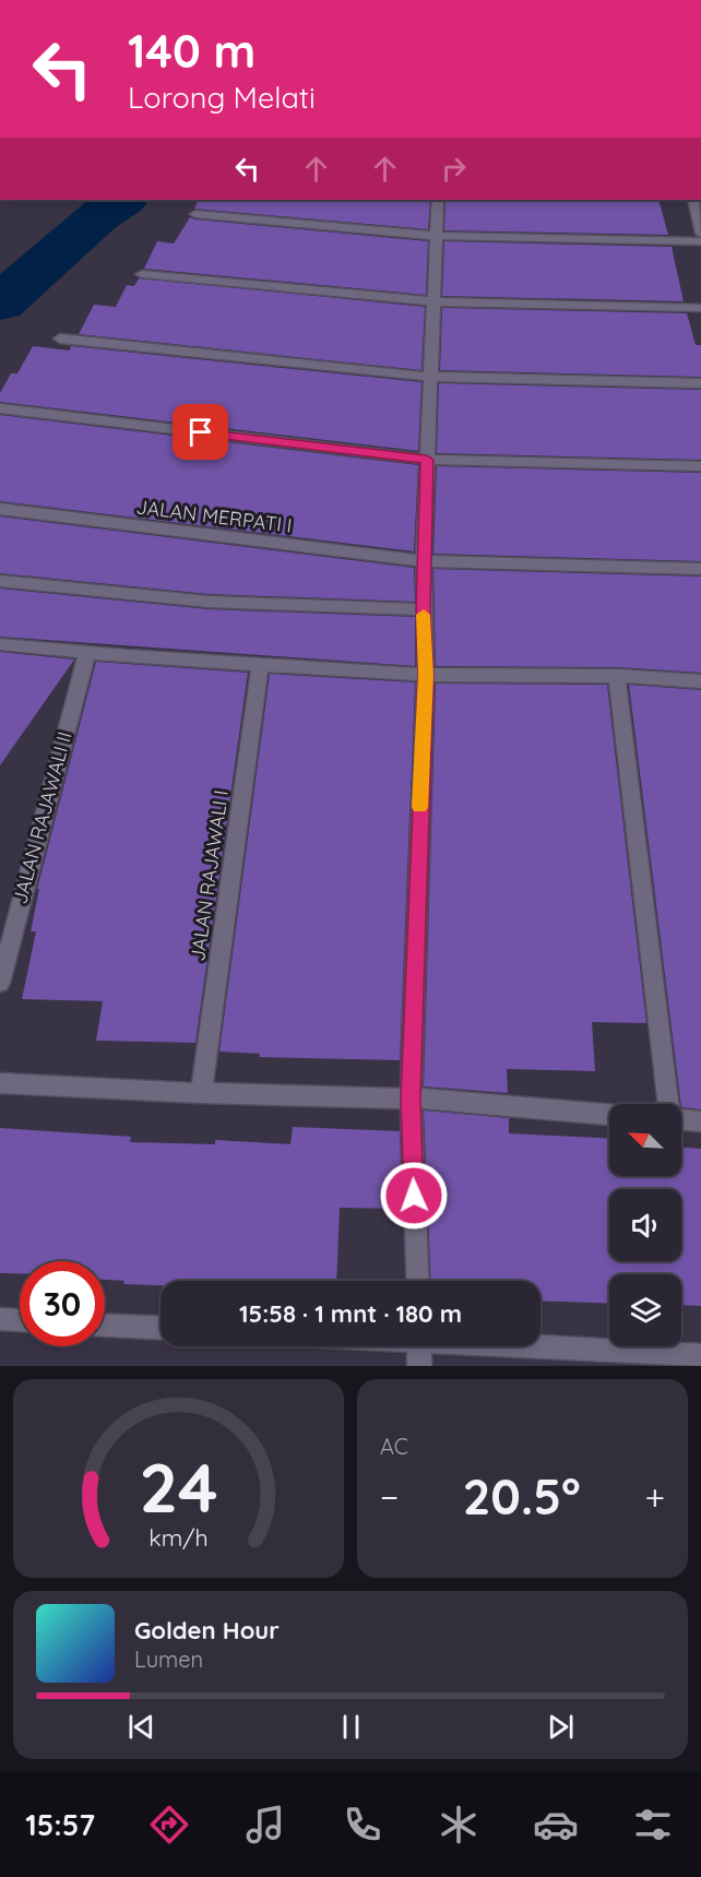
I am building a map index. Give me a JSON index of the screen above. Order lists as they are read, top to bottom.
{
  "streets": {
    "street": ["JALAN MERPATI I", "JALAN RAJAWALI II", "JALAN RAJAWALI I"]
  },
  "north": "top left",
  "page": {
    "turn": ["140 m", "Lorong Melati"],
    "limit": "30",
    "trip": "15:58 · 1 mnt · 180 m",
    "tile": "AC",
    "heat": ["−", "20.5°", "+"],
    "song": ["Golden Hour", "Lumen"],
    "tabs": "15:57",
    "gauge": ["24", "km/h"]
  }
}
